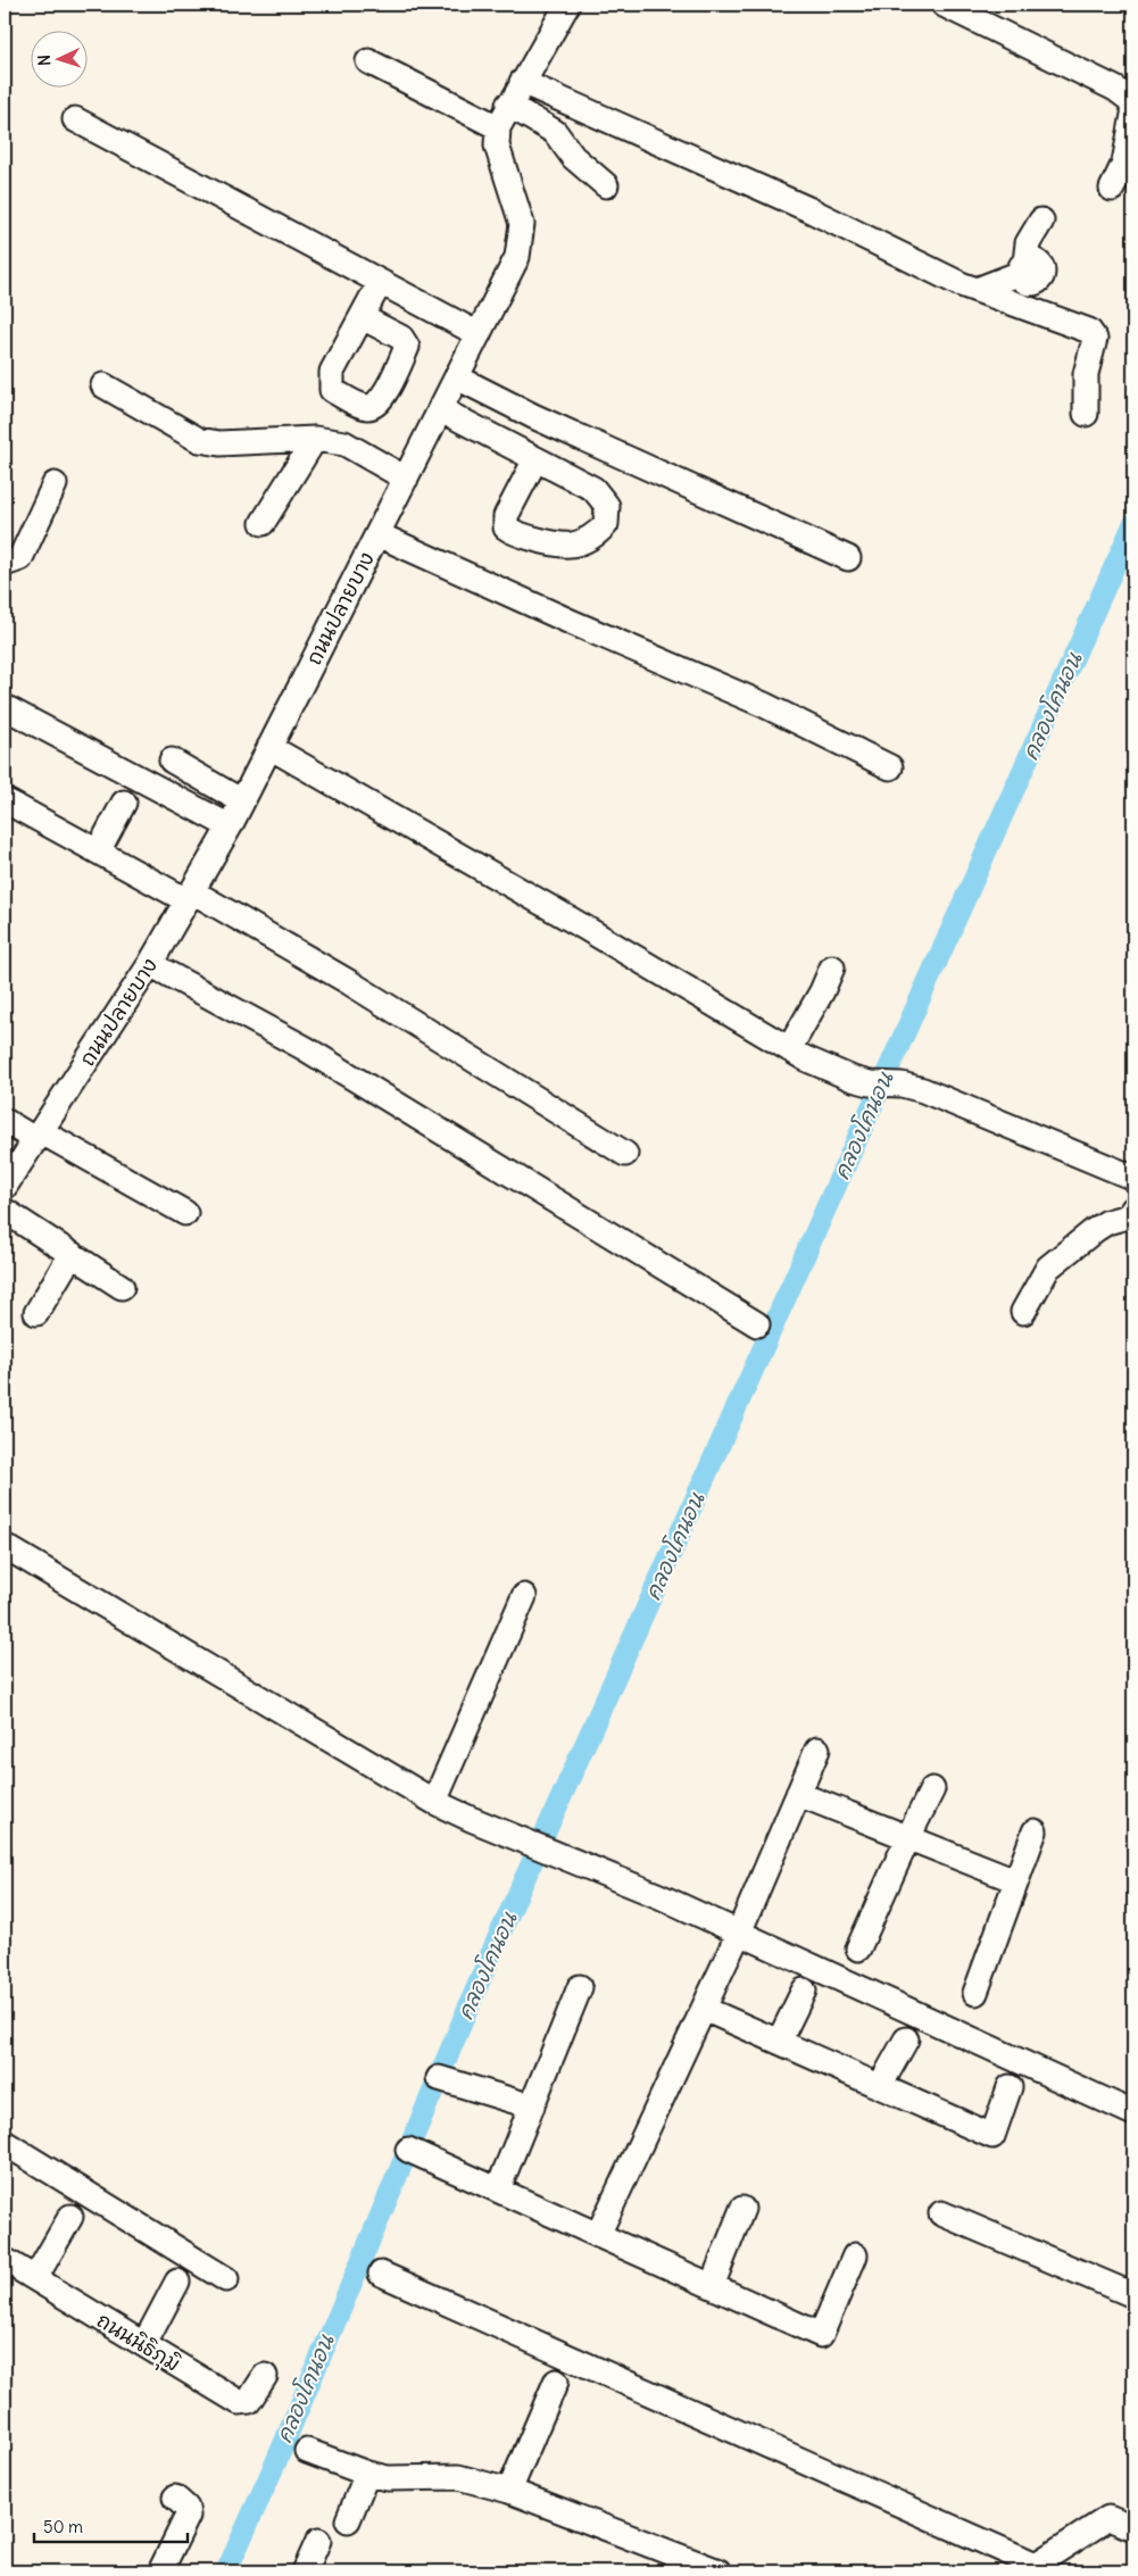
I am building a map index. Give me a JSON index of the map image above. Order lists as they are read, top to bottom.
{
  "streets": {
    "street": ["ถนนปลายบาง", "ถนนนิธิภุมิ"]
  },
  "water": ["คลองโคนอน"],
  "scale_bar": "50 m",
  "north": "left"
}
